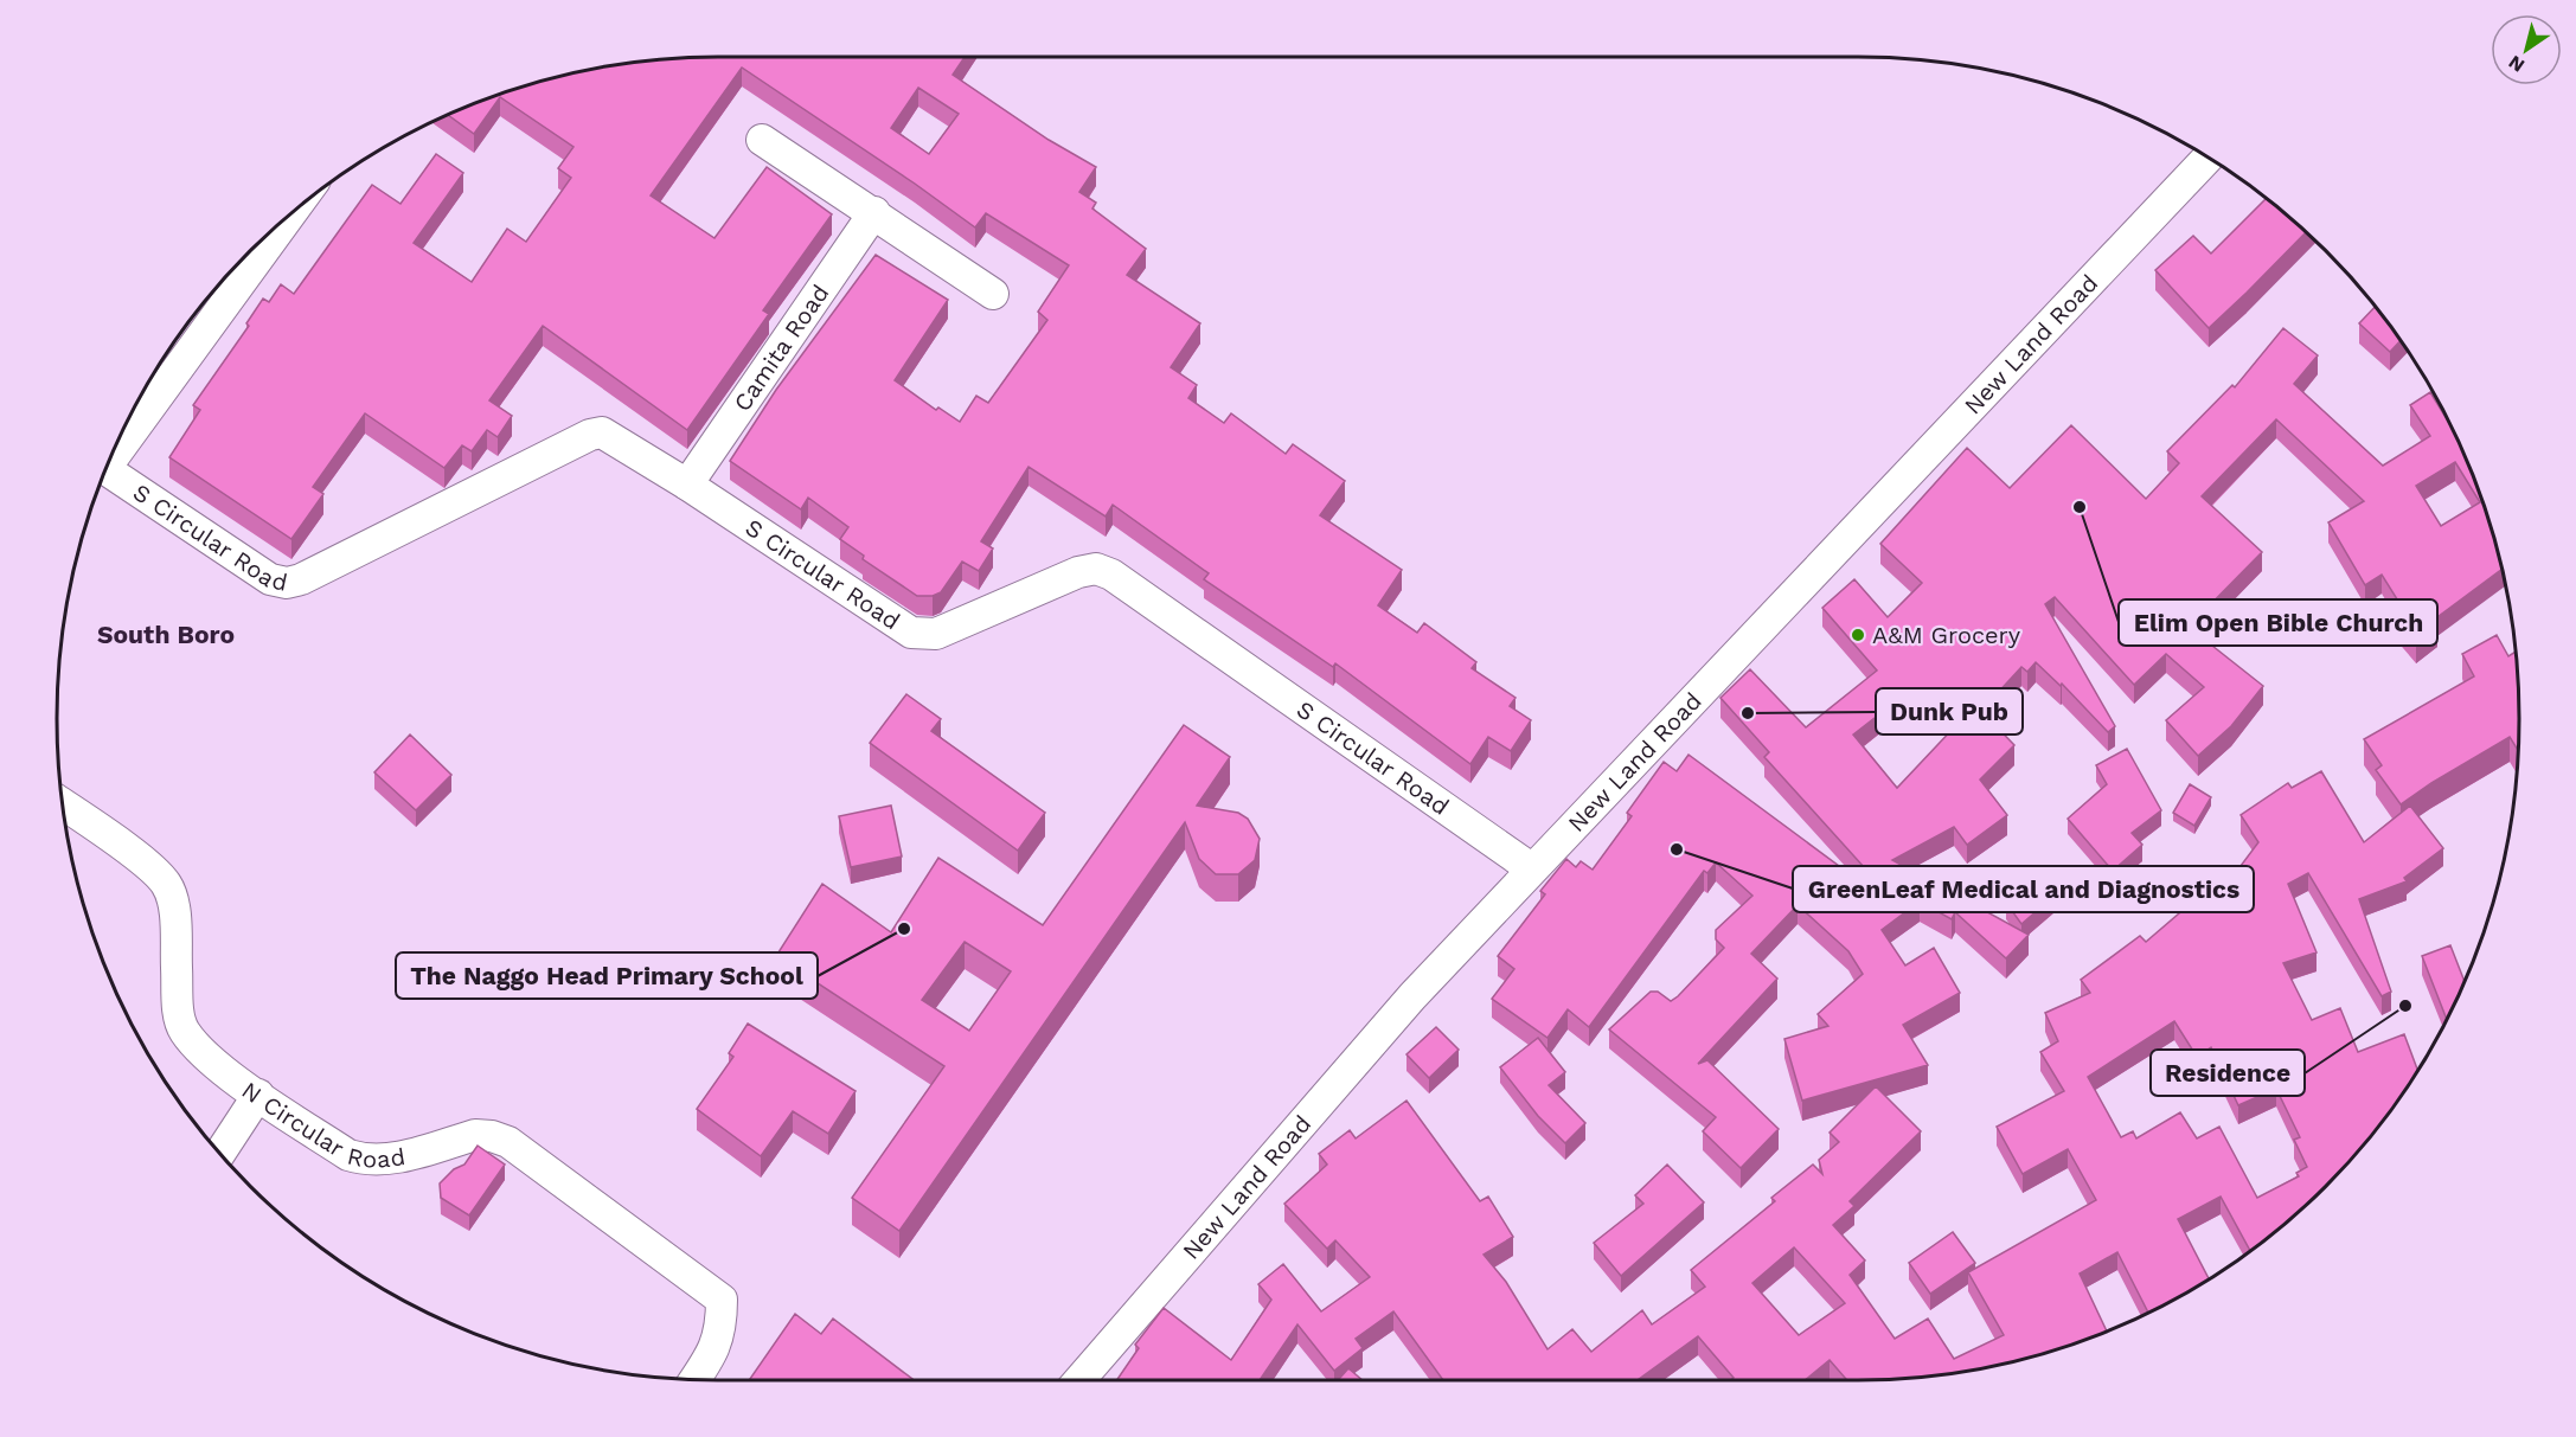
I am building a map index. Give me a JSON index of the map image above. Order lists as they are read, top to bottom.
{
  "streets": {
    "street": [
      "New Land Road",
      "Camita Road",
      "S Circular Road",
      "N Circular Road"
    ]
  },
  "crossings": [
    ["New Land Road", "S Circular Road"],
    ["Camita Road", "S Circular Road"]
  ],
  "districts": ["South Boro"],
  "places": [
    "Elim Open Bible Church",
    "A&M Grocery",
    "Dunk Pub",
    "GreenLeaf Medical and Diagnostics",
    "The Naggo Head Primary School",
    "Residence"
  ],
  "north": "bottom left"
}
